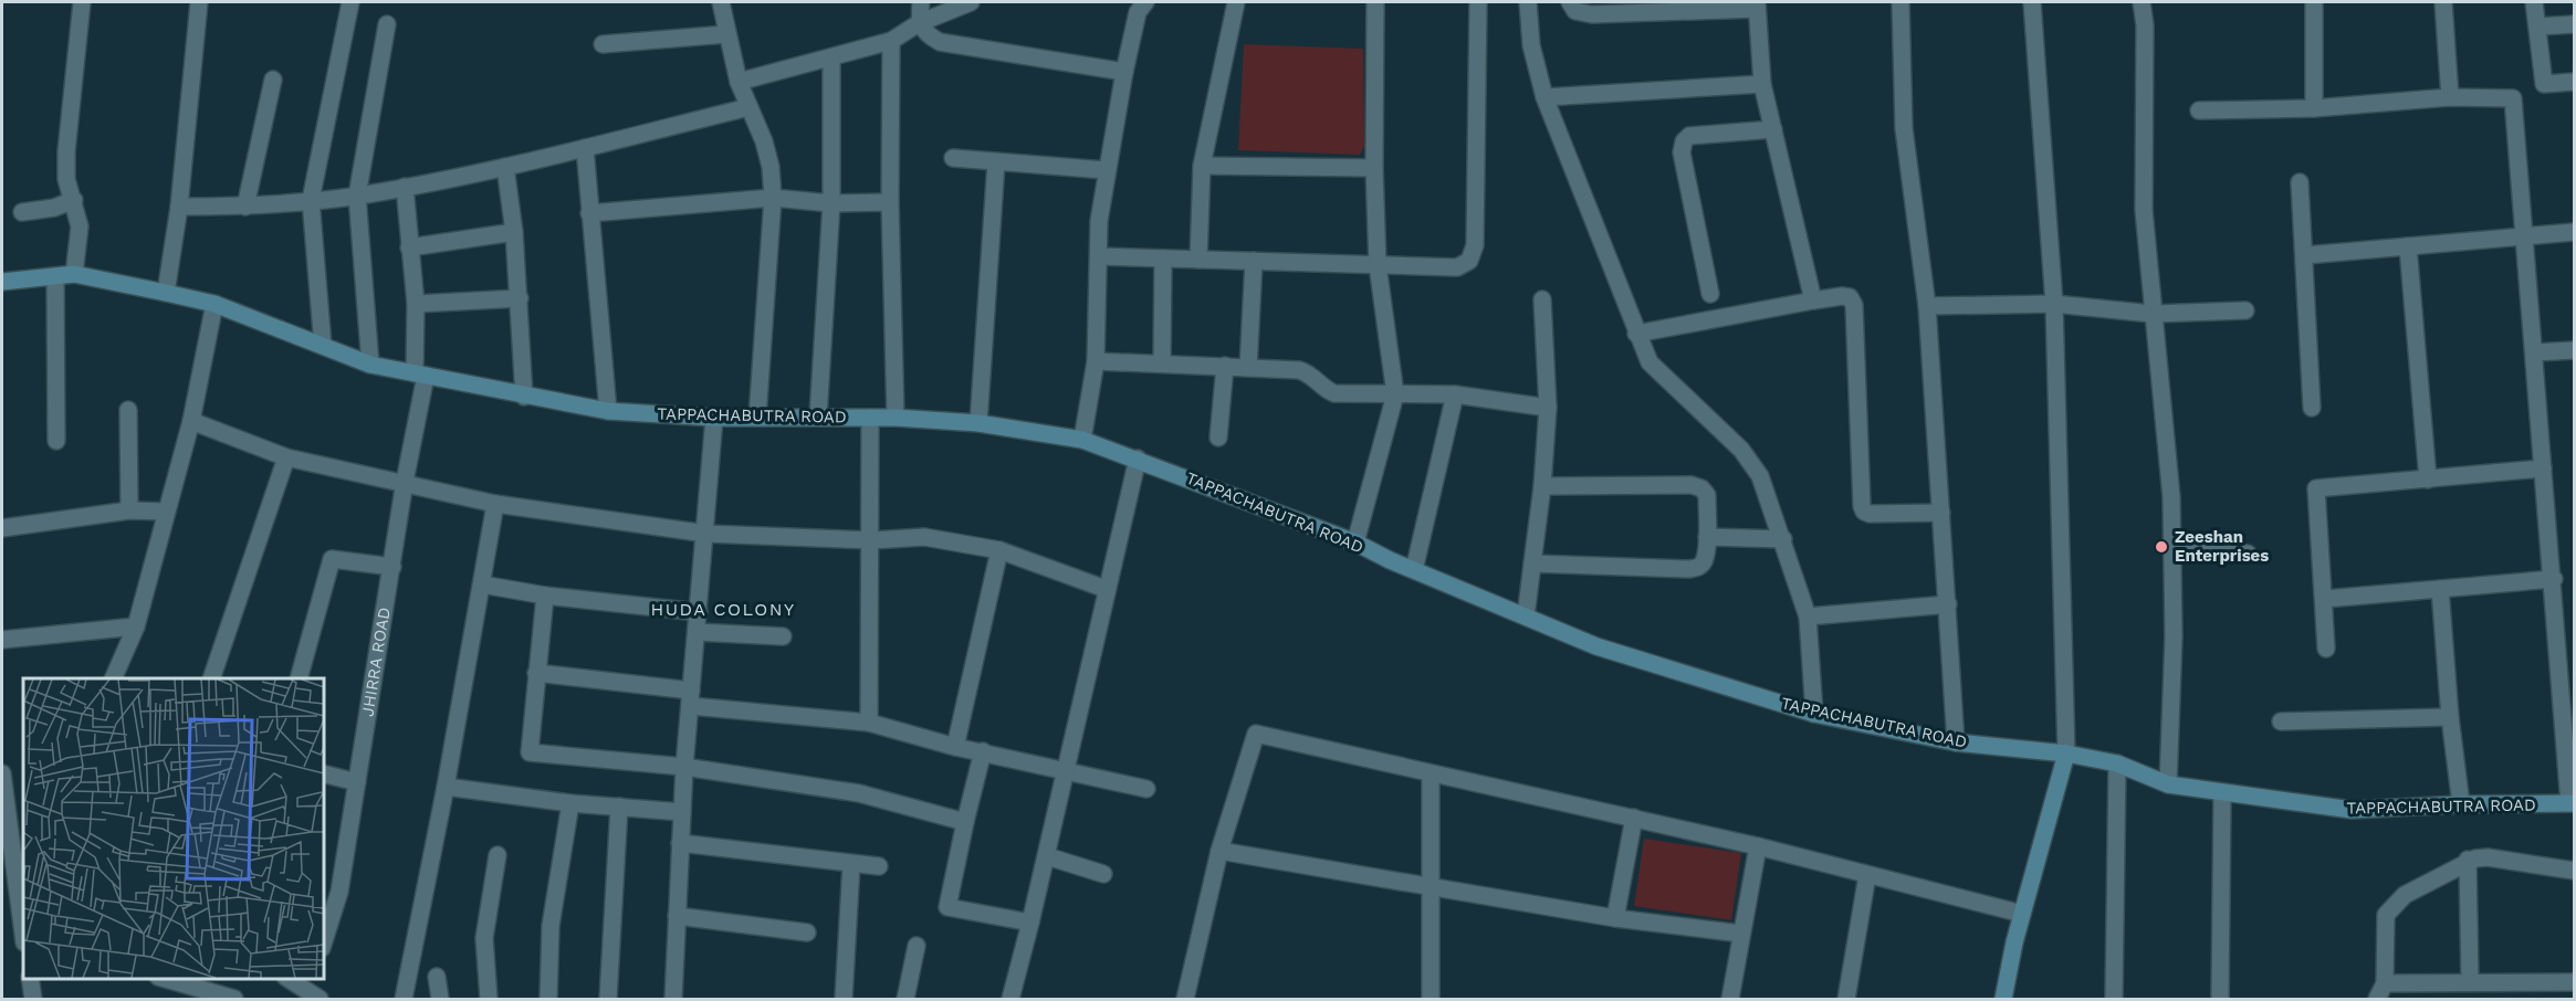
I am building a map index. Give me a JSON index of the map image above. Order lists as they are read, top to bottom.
{
  "streets": {
    "main road": ["TAPPACHABUTRA ROAD"],
    "street": ["JHIRRA ROAD"]
  },
  "crossings": [
    ["TAPPACHABUTRA ROAD", "JHIRRA ROAD"]
  ],
  "districts": ["HUDA COLONY"],
  "places": ["Zeeshan Enterprises"]
}
